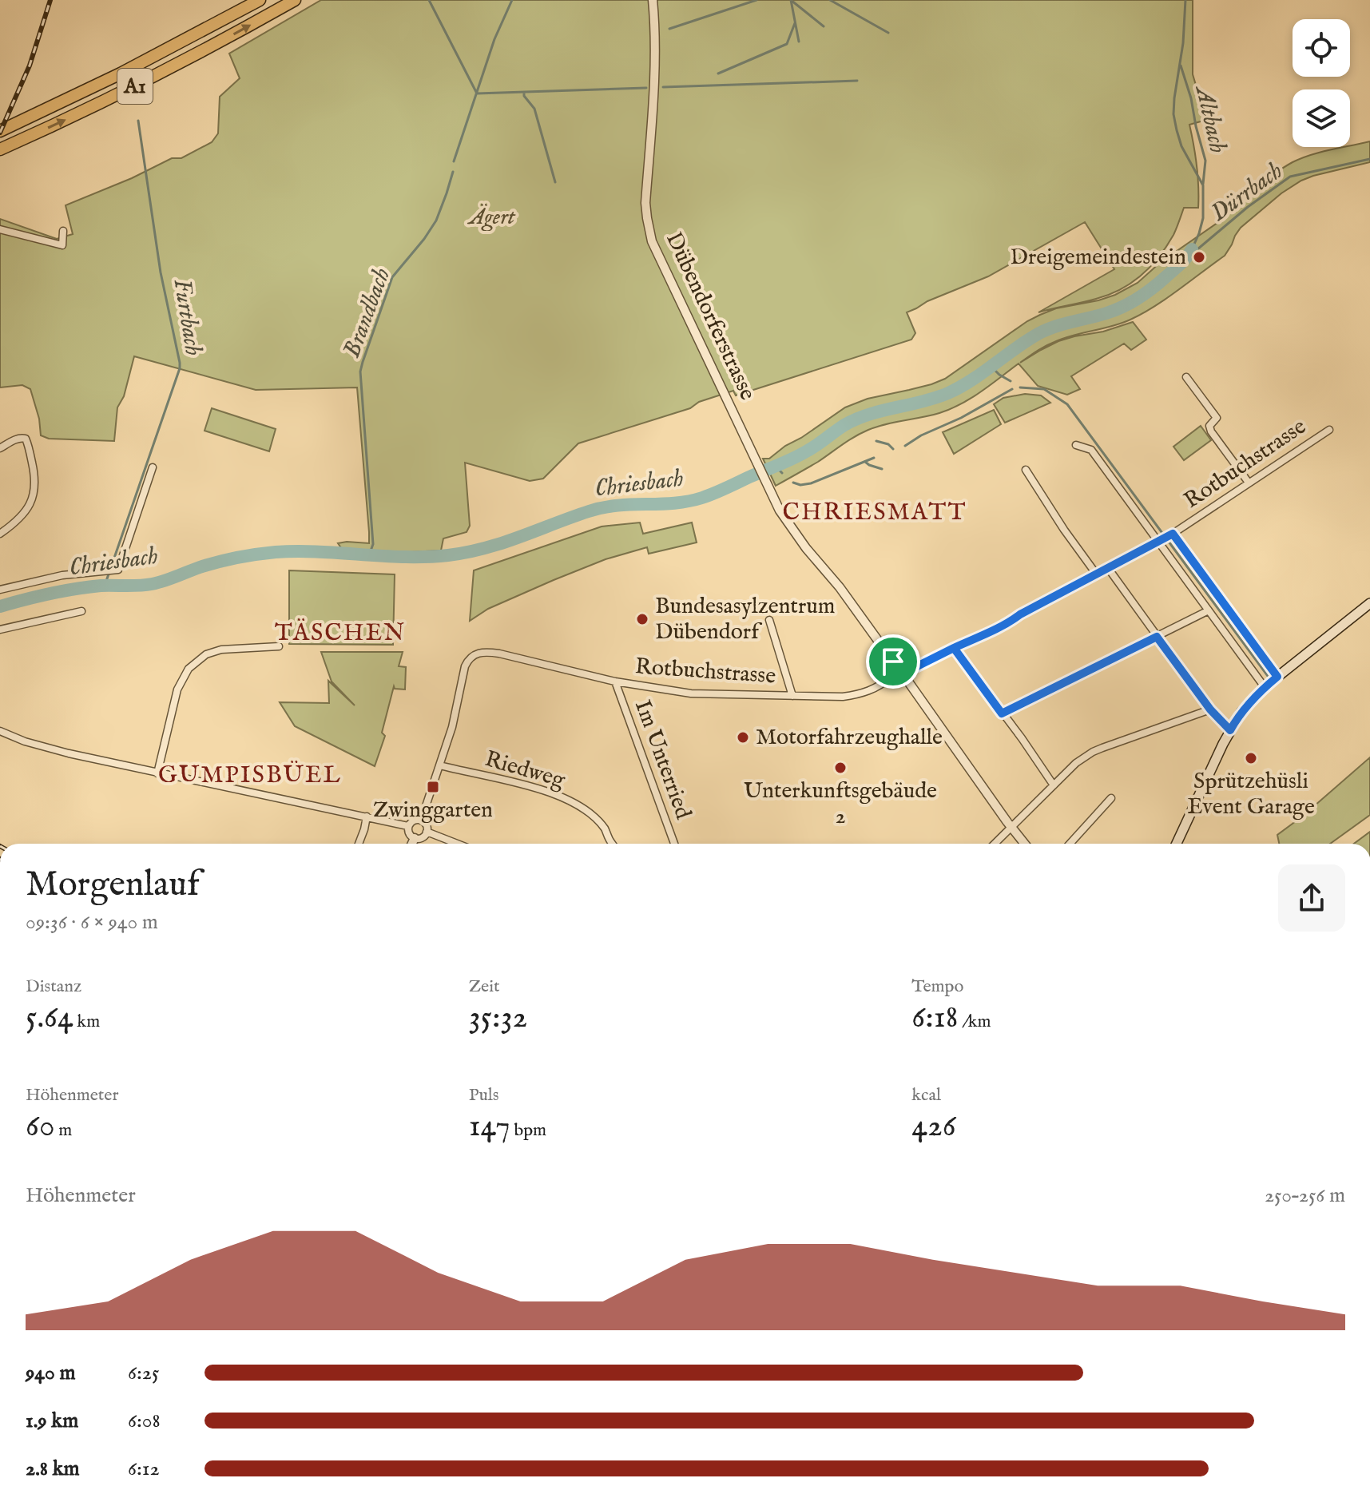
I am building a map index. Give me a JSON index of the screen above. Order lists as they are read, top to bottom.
{
  "streets": {
    "highway": ["A1"],
    "street": [
      "Dübendorferstrasse",
      "Rotbuchstrasse",
      "Im Unterried",
      "Riedweg"
    ]
  },
  "crossings": [
    ["Dübendorferstrasse", "Rotbuchstrasse"],
    ["Rotbuchstrasse", "Im Unterried"],
    ["Rotbuchstrasse", "Riedweg"]
  ],
  "districts": ["CHRIESMATT", "TÄSCHEN", "GUMPISBÜEL"],
  "water": [
    "Altbach",
    "Dürrbach",
    "Brandbach",
    "Furtbach",
    "Chriesbach"
  ],
  "parks": ["Ägert"],
  "places": {
    "other": [
      "Dreigemeindestein",
      "Bundesasylzentrum Dübendorf",
      "Motorfahrzeughalle",
      "Sprützehüsli Event Garage",
      "Unterkunftsgebäude 2"
    ],
    "transit": ["Zwinggarten"]
  },
  "page": {
    "heading": ["Morgenlauf", "09:36 · 6 × 940 m"],
    "stats": [
      ["Distanz", "5.64 km"],
      ["Zeit", "35:32"],
      ["Tempo", "6:18 /km"],
      ["Höhenmeter", "60 m"],
      ["Puls", "147 bpm"],
      ["kcal", "426"]
    ],
    "chart": ["Höhenmeter", "250–256 m"],
    "list": [
      {
        "name": "940 m",
        "note": "6:25"
      },
      {
        "name": "1.9 km",
        "note": "6:08"
      },
      {
        "name": "2.8 km",
        "note": "6:12"
      }
    ]
  }
}
